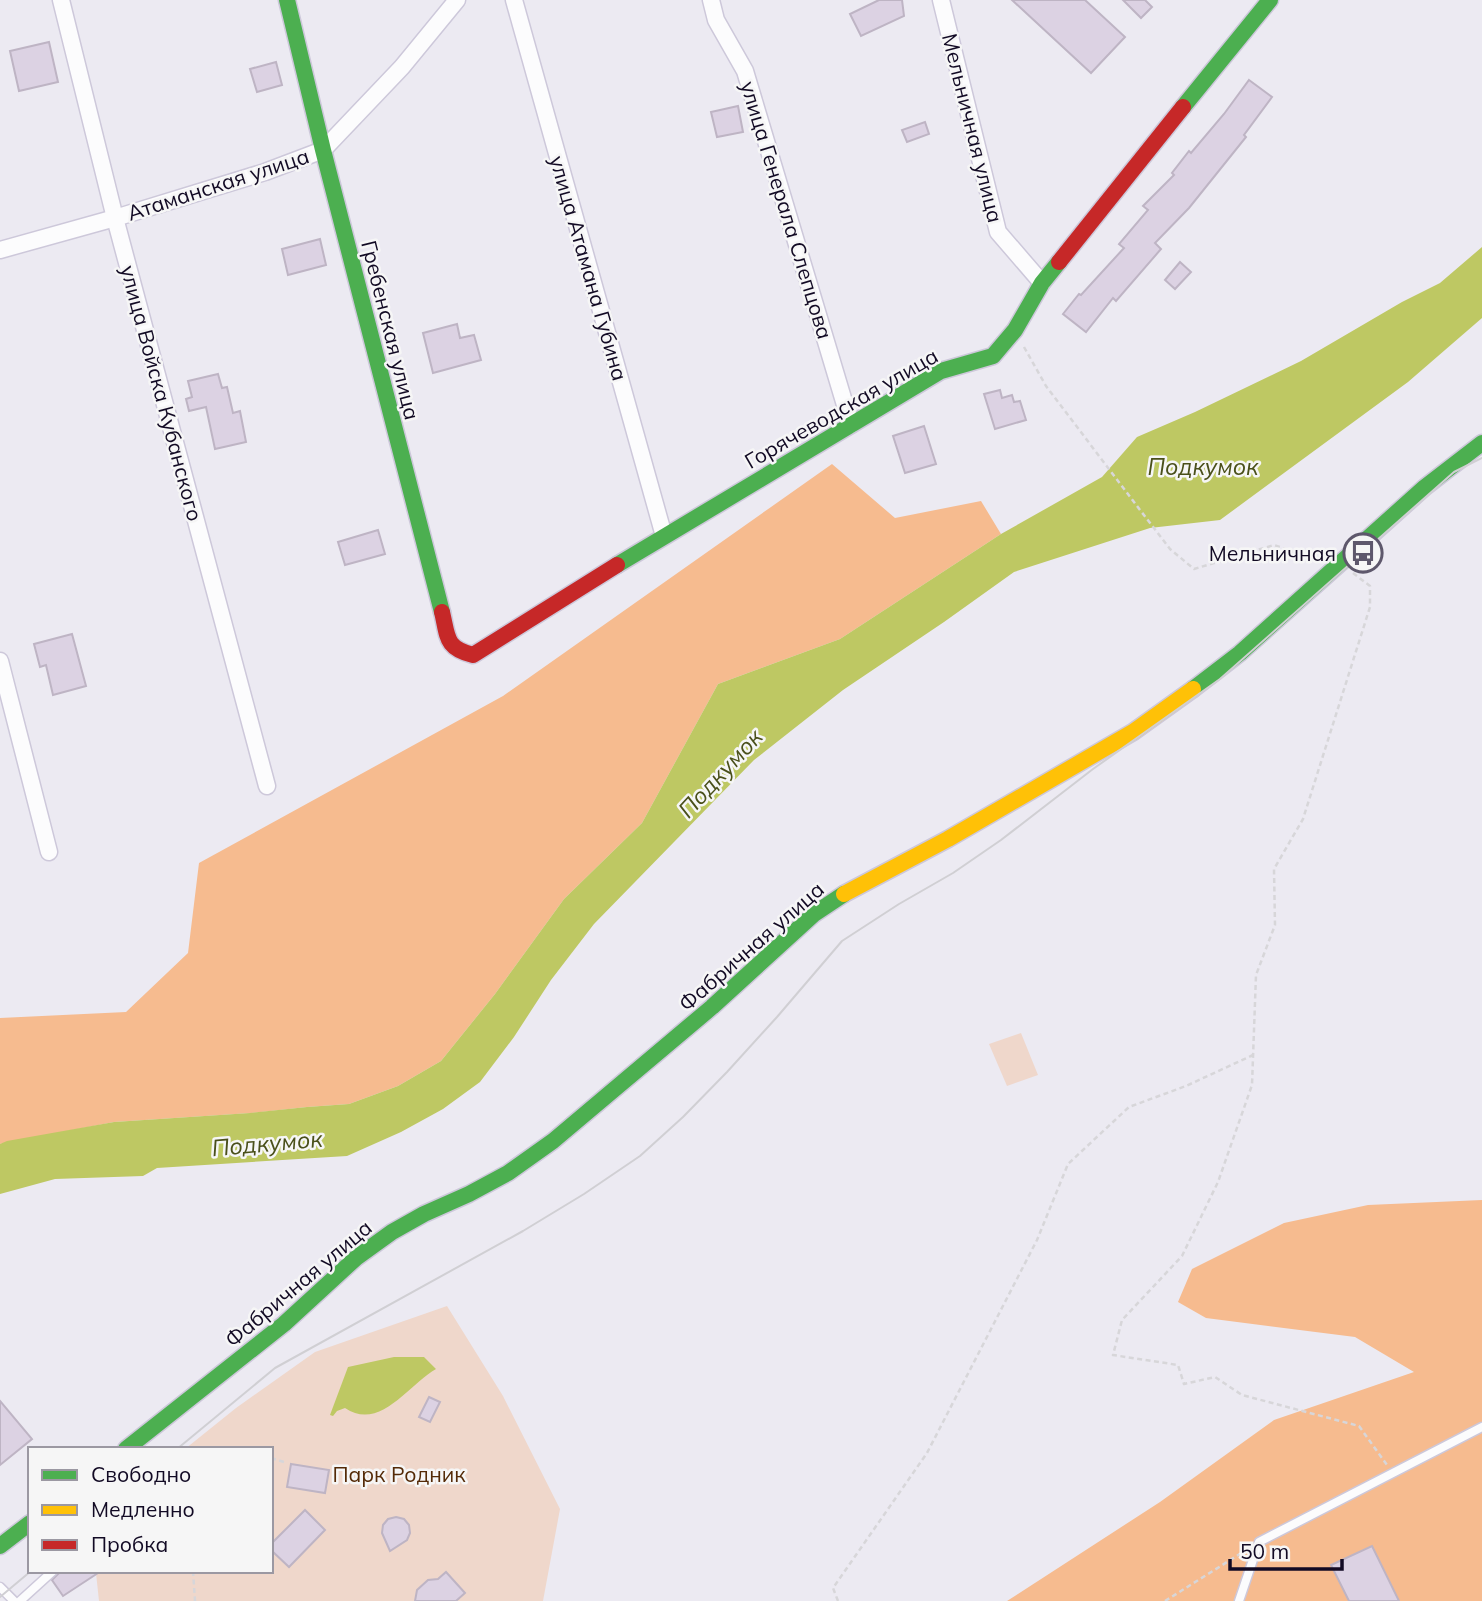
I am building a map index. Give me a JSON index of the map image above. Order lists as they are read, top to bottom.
{
  "streets": {
    "street": [
      "Мельничная улица",
      "Атаманская улица",
      "улица Генерала Слепцова",
      "улица Атамана Губина",
      "Гребенская улица",
      "улица Войска Кубанского",
      "Горячеводская улица",
      "Фабричная улица"
    ]
  },
  "crossings": [
    ["Мельничная улица", "Горячеводская улица"],
    ["Атаманская улица", "Гребенская улица"],
    ["Атаманская улица", "улица Войска Кубанского"],
    ["улица Генерала Слепцова", "Горячеводская улица"],
    ["улица Атамана Губина", "Горячеводская улица"],
    ["Гребенская улица", "Горячеводская улица"]
  ],
  "water": ["Подкумок"],
  "parks": ["Парк Родник"],
  "places": {
    "bus stop": ["Мельничная"]
  },
  "legend": ["Свободно", "Медленно", "Пробка"],
  "scale_bar": "50 m"
}
